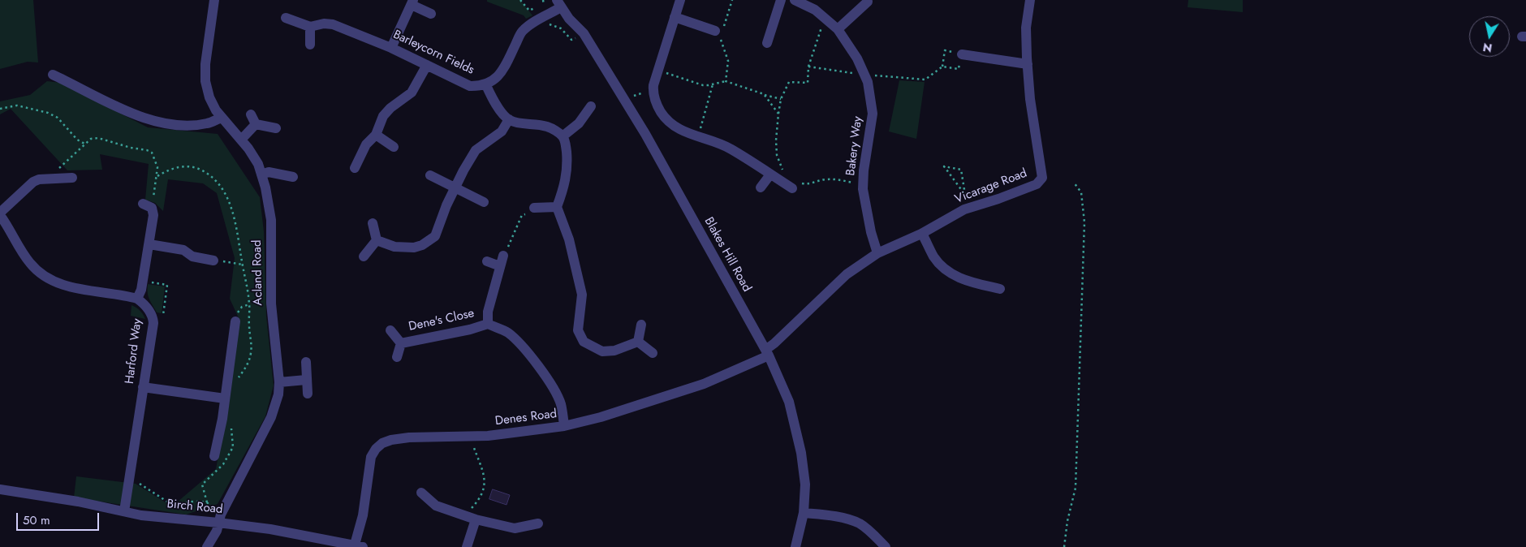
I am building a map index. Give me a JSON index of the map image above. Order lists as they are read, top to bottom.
{
  "streets": {
    "street": [
      "Barleycorn Fields",
      "Bakery Way",
      "Vicarage Road",
      "Blakes Hill Road",
      "Acland Road",
      "Dene's Close",
      "Harford Way",
      "Denes Road",
      "Birch Road"
    ]
  },
  "crossings": [
    ["Barleycorn Fields", "Blakes Hill Road"],
    ["Bakery Way", "Vicarage Road"],
    ["Vicarage Road", "Blakes Hill Road"],
    ["Vicarage Road", "Denes Road"],
    ["Blakes Hill Road", "Denes Road"],
    ["Acland Road", "Birch Road"],
    ["Dene's Close", "Denes Road"],
    ["Harford Way", "Birch Road"],
    ["Denes Road", "Birch Road"]
  ],
  "scale_bar": "50 m",
  "north": "bottom"
}
